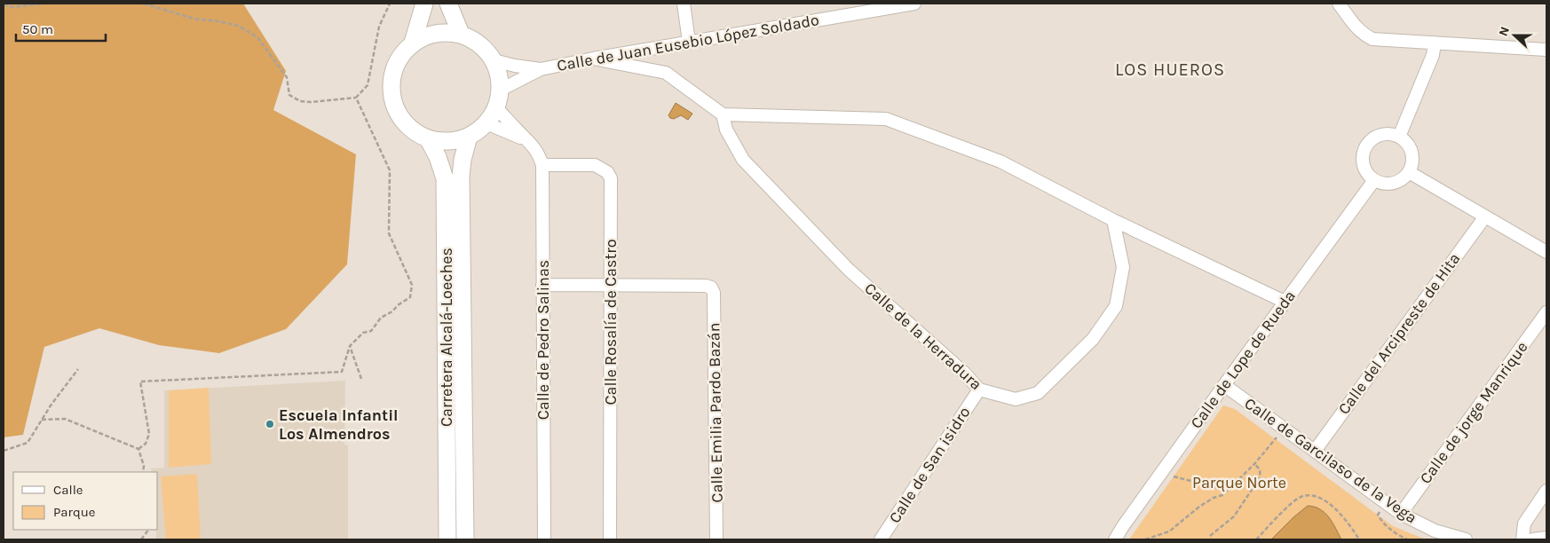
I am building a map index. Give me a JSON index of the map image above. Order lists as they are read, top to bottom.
{
  "streets": {
    "main road": ["Carretera Alcalá-Loeches"],
    "street": [
      "Calle de Juan Eusebio López Soldado",
      "Calle Rosalía de Castro",
      "Calle del Arcipreste de Hita",
      "Calle de la Herradura",
      "Calle de Pedro Salinas",
      "Calle de Lope de Rueda",
      "Calle Emilia Pardo Bazán",
      "Calle de jorge Manrique",
      "Calle de Garcilaso de la Vega",
      "Calle de San isidro"
    ]
  },
  "crossings": [
    ["Calle de Juan Eusebio López Soldado", "Carretera Alcalá-Loeches"],
    ["Calle de Juan Eusebio López Soldado", "Calle de Pedro Salinas"],
    ["Calle Rosalía de Castro", "Calle de Pedro Salinas"],
    ["Calle Rosalía de Castro", "Calle Emilia Pardo Bazán"],
    ["Calle del Arcipreste de Hita", "Calle de Garcilaso de la Vega"],
    ["Calle de la Herradura", "Calle de San isidro"],
    ["Carretera Alcalá-Loeches", "Calle de Pedro Salinas"],
    ["Calle de Lope de Rueda", "Calle de Garcilaso de la Vega"],
    ["Calle de jorge Manrique", "Calle de Garcilaso de la Vega"]
  ],
  "districts": ["LOS HUEROS"],
  "parks": ["Parque Norte"],
  "places": ["Escuela Infantil Los Almendros"],
  "legend": ["Calle", "Parque"],
  "scale_bar": "50 m",
  "north": "left"
}
